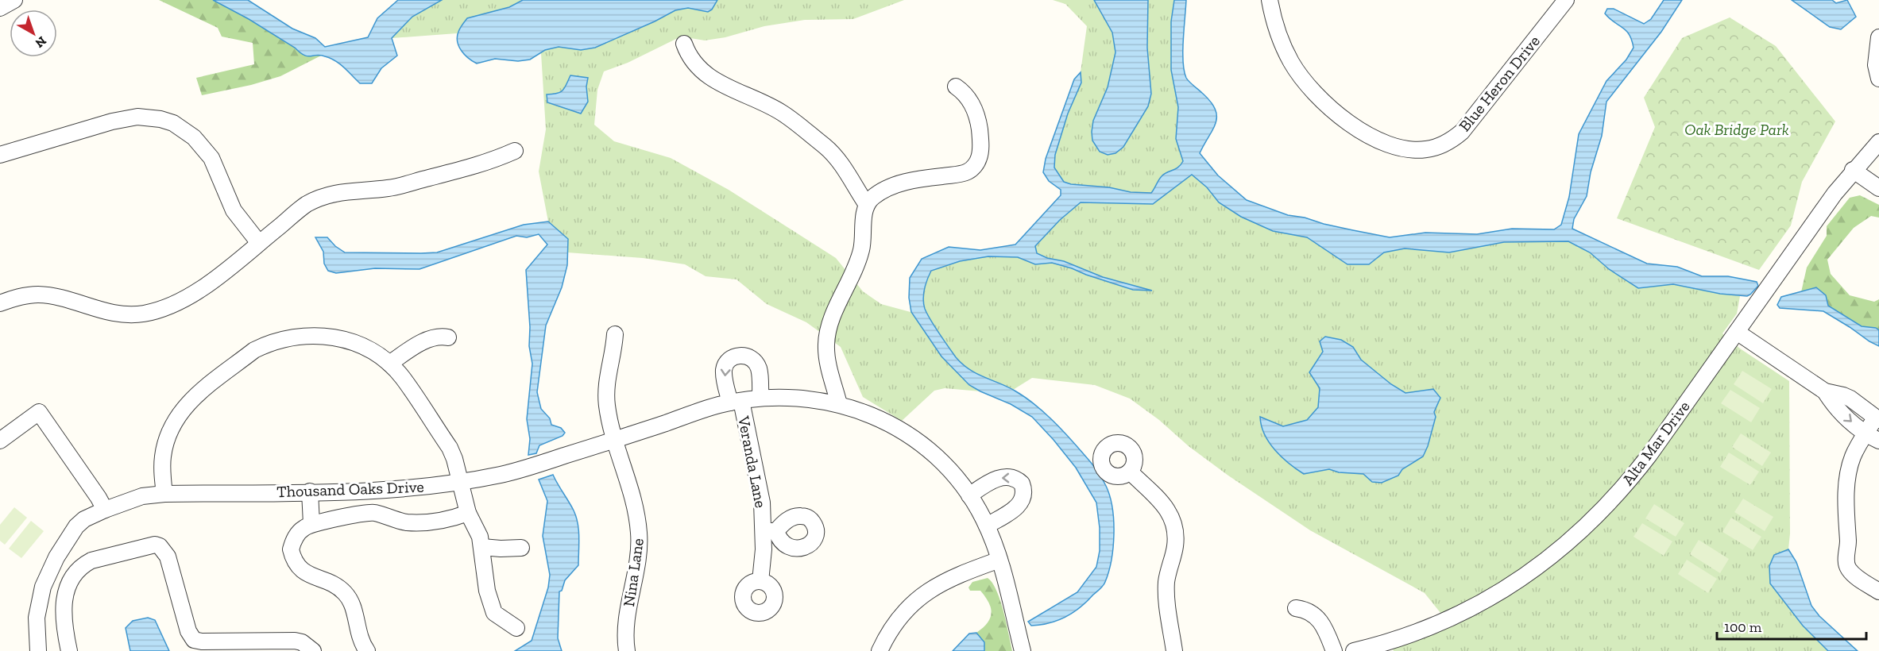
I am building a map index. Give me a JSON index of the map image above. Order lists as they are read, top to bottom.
{
  "streets": {
    "street": [
      "Blue Heron Drive",
      "Alta Mar Drive",
      "Veranda Lane",
      "Thousand Oaks Drive",
      "Nina Lane"
    ]
  },
  "crossings": [
    ["Veranda Lane", "Thousand Oaks Drive"],
    ["Thousand Oaks Drive", "Nina Lane"]
  ],
  "parks": ["Oak Bridge Park"],
  "scale_bar": "100 m",
  "north": "bottom right"
}
